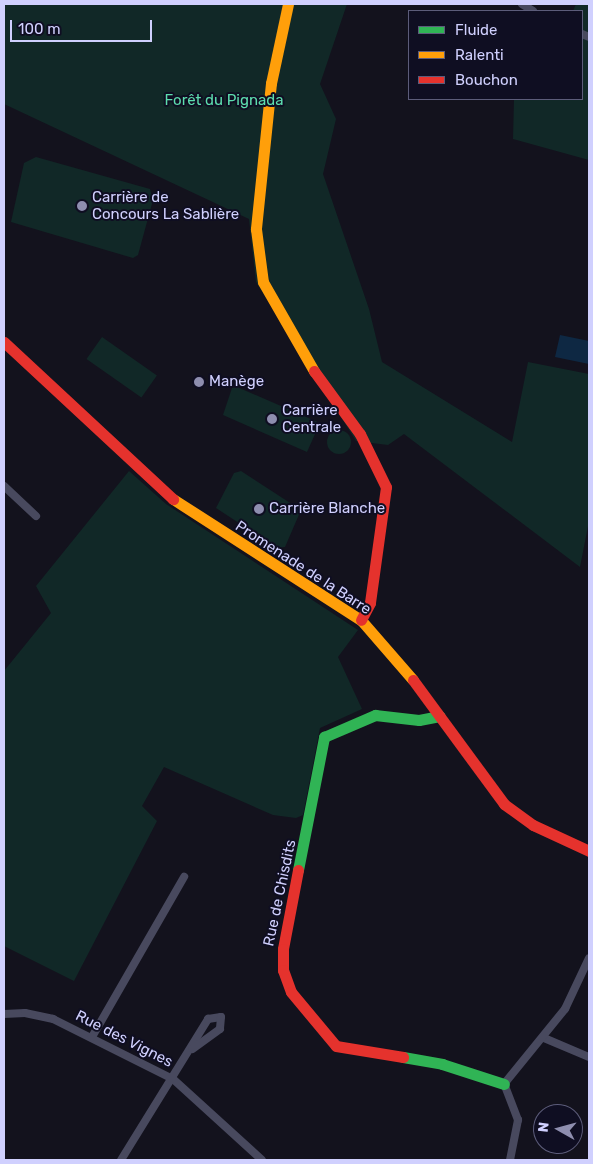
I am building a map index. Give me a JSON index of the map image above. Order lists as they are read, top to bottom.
{
  "streets": {
    "street": ["Promenade de la Barre", "Rue de Chisdits", "Rue des Vignes"]
  },
  "crossings": [
    ["Promenade de la Barre", "Rue de Chisdits"]
  ],
  "parks": ["Forêt du Pignada"],
  "places": [
    "Carrière de Concours La Sablière",
    "Manège",
    "Carrière Centrale",
    "Carrière Blanche"
  ],
  "legend": ["Fluide", "Ralenti", "Bouchon"],
  "scale_bar": "100 m",
  "north": "left"
}
